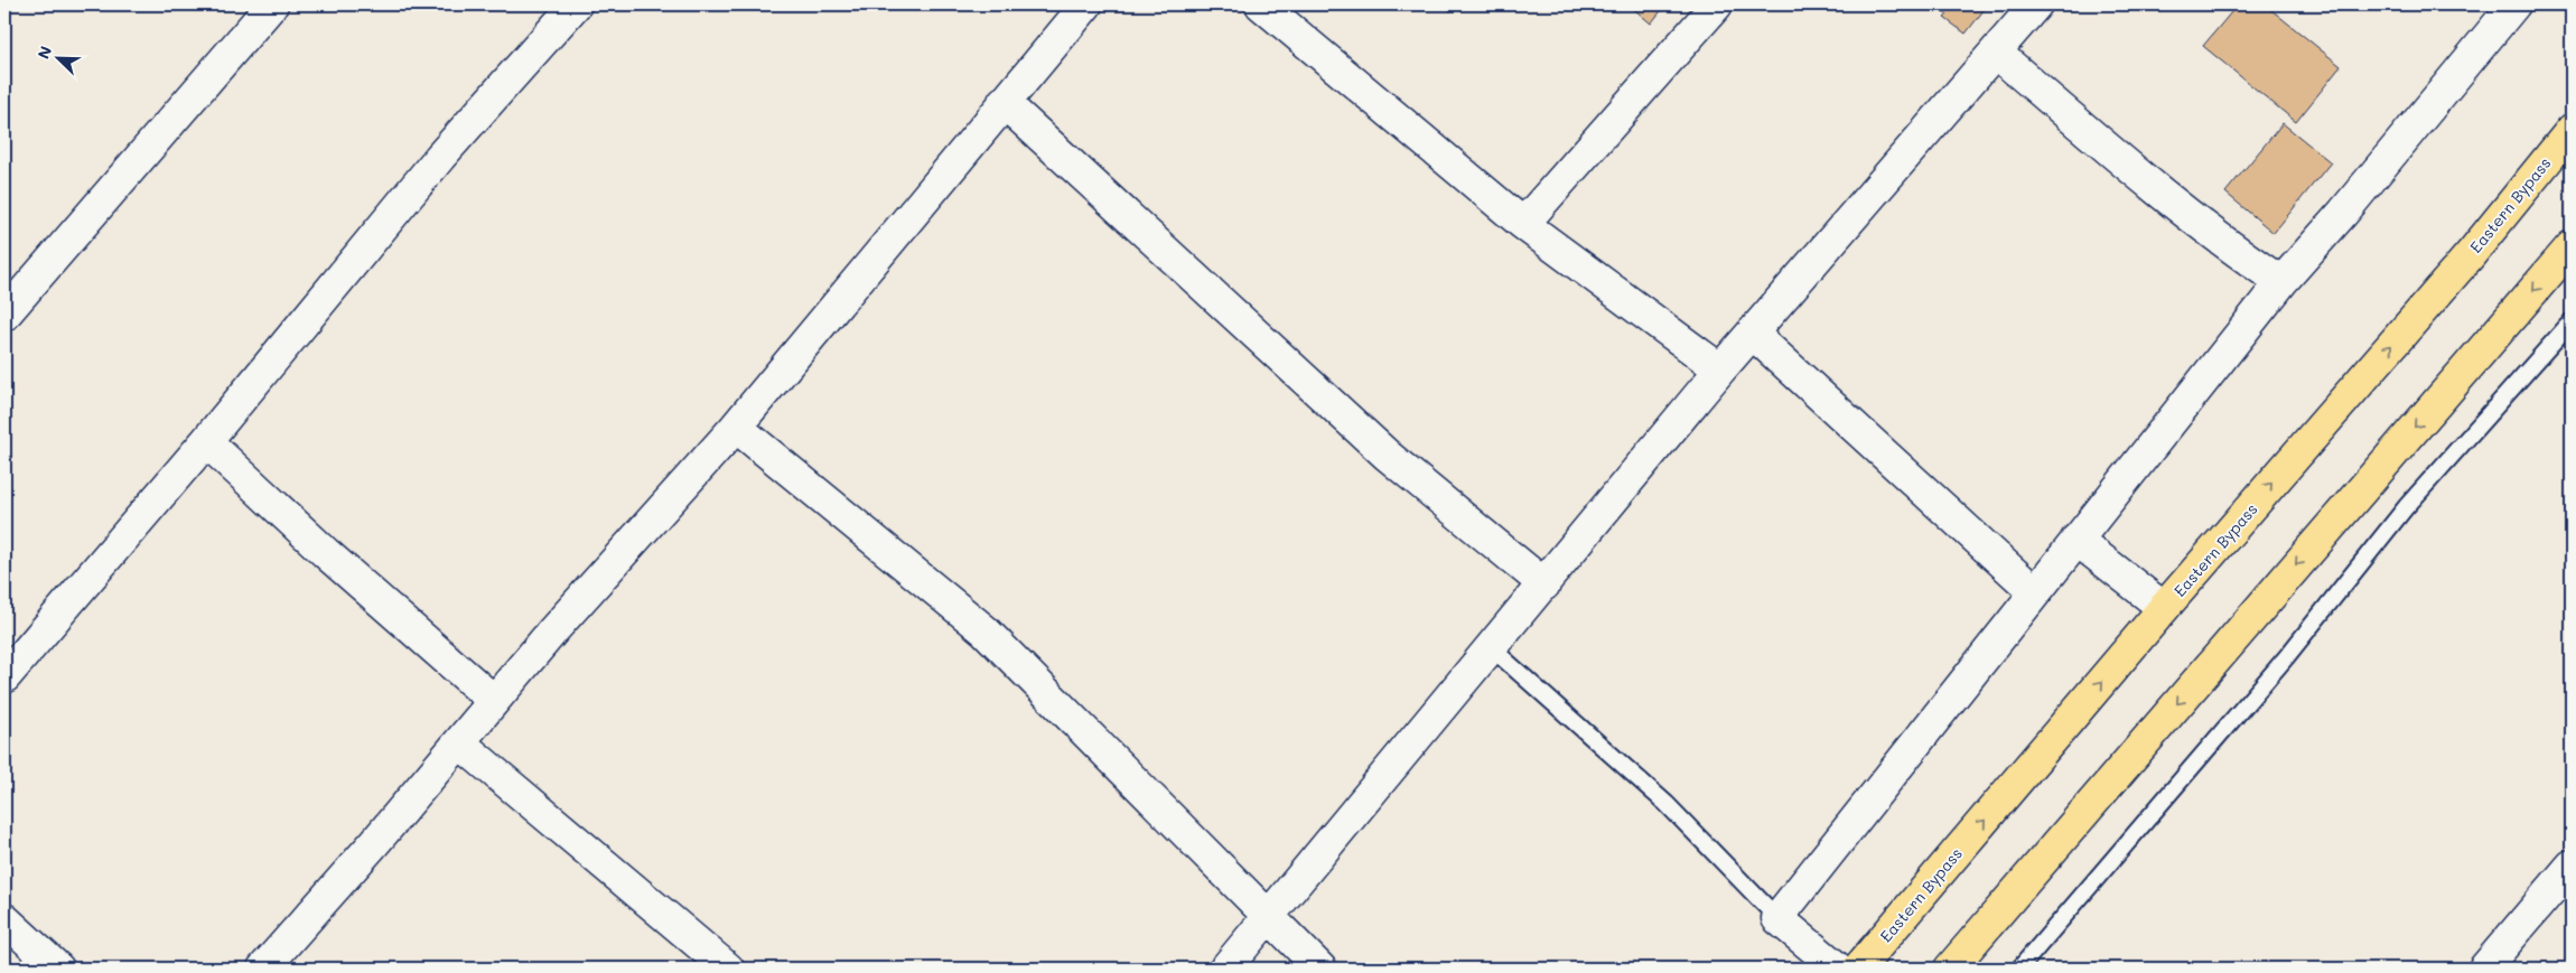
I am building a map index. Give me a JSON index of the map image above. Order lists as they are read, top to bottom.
{
  "streets": {
    "main road": ["Eastern Bypass"]
  },
  "north": "top left"
}
